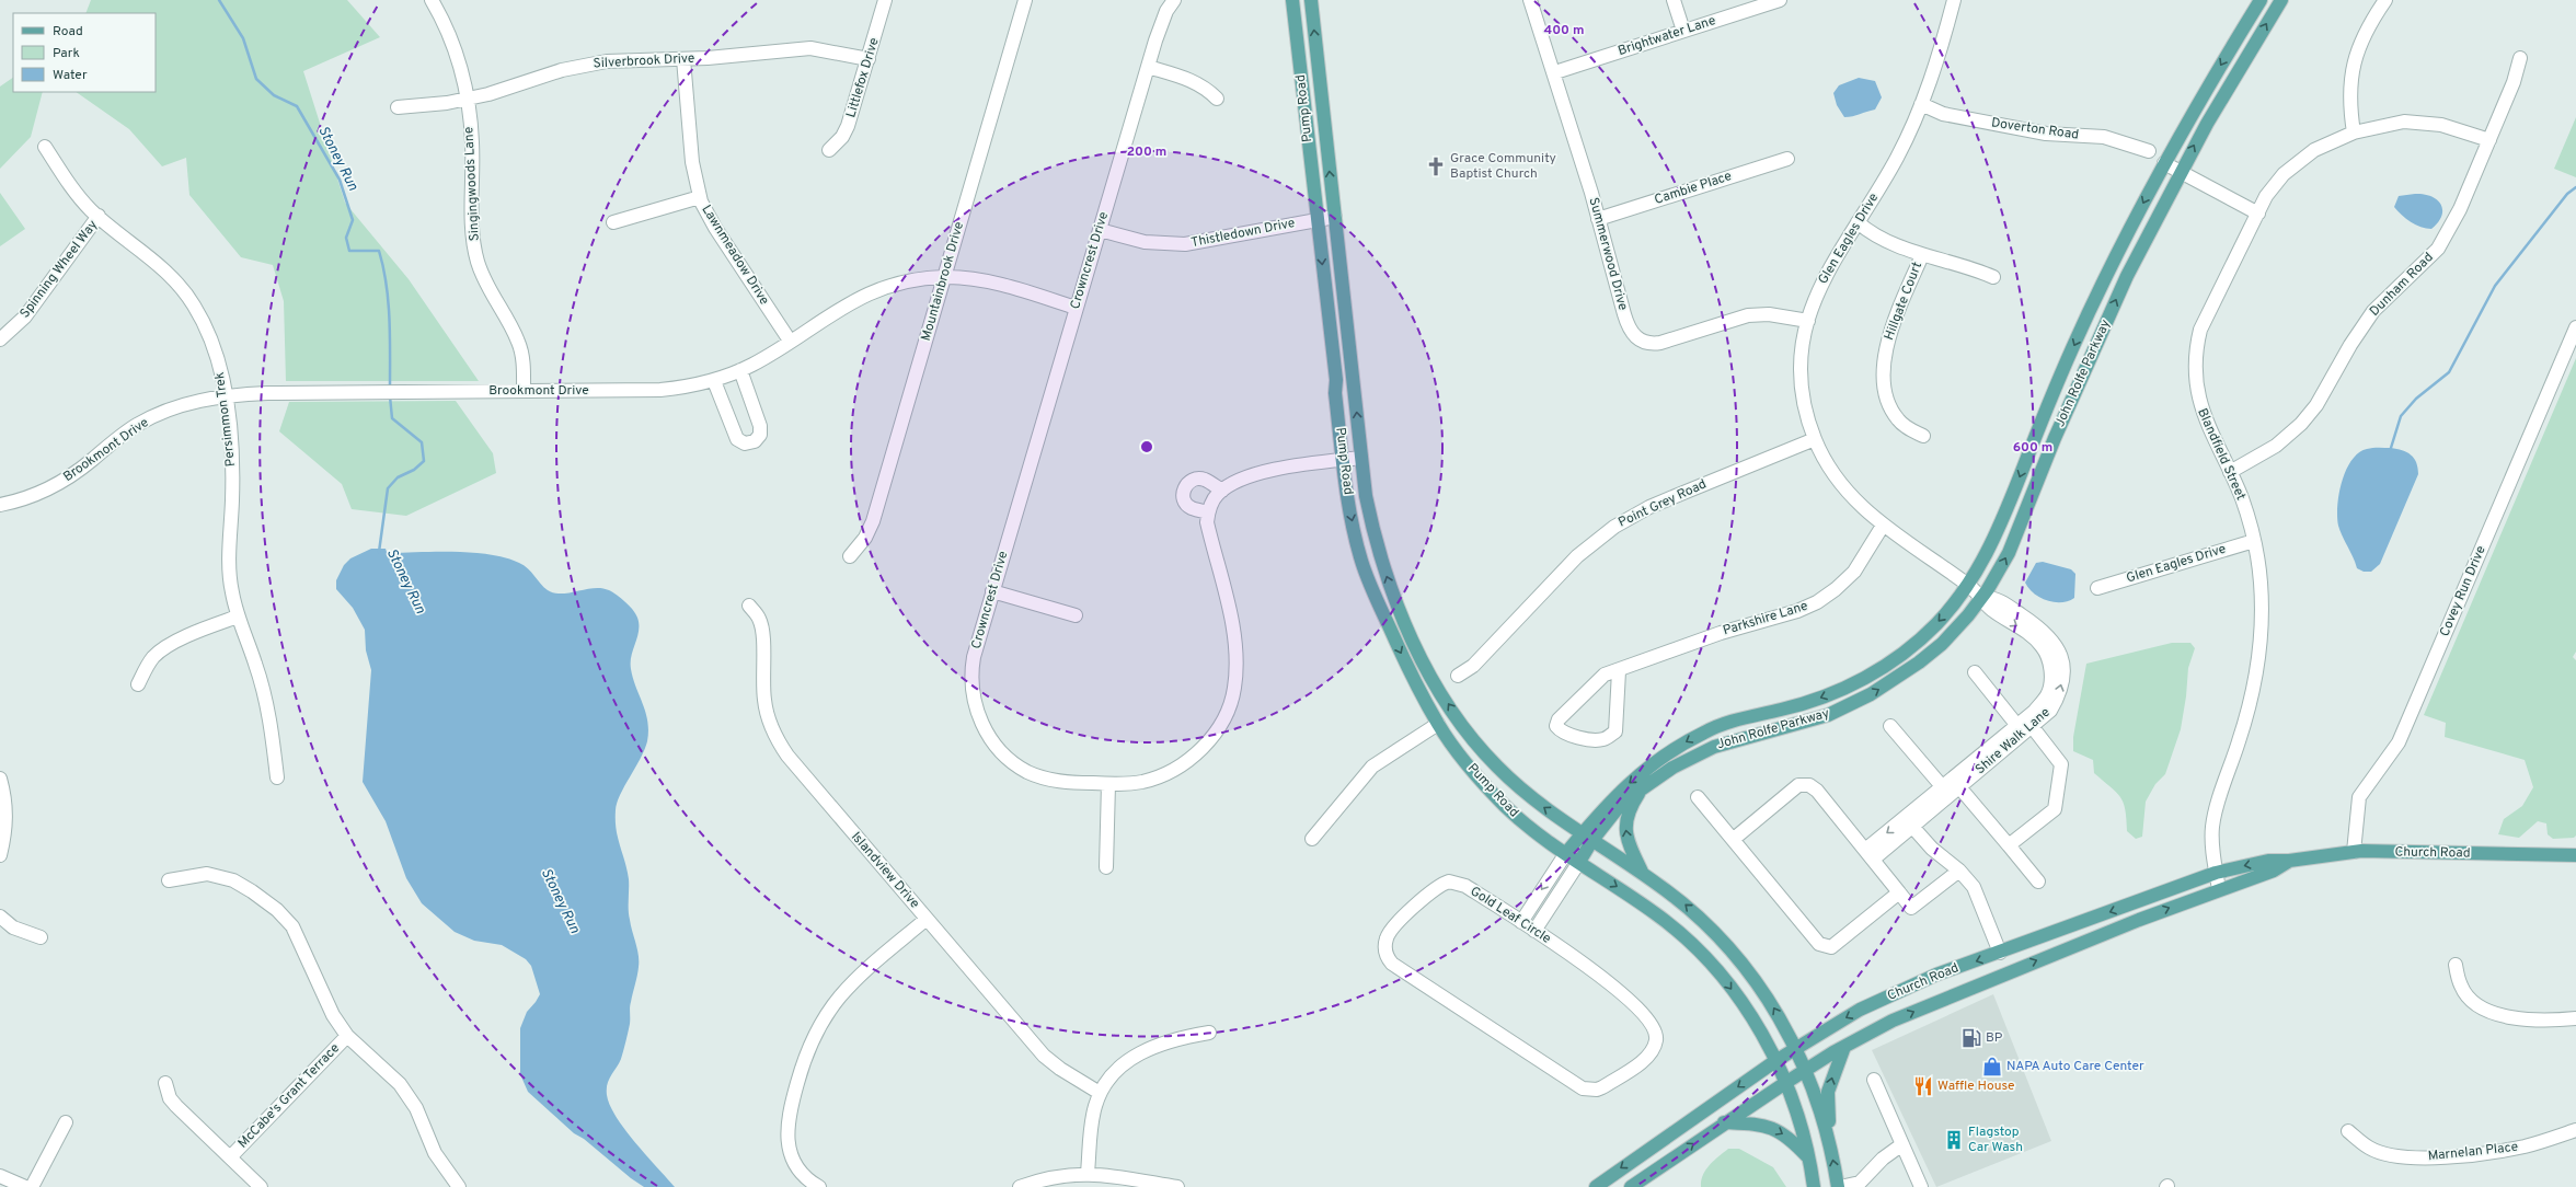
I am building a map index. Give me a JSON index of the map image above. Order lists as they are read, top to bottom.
{
  "streets": {
    "main road": ["Pump Road", "John Rolfe Parkway", "Church Road"],
    "street": [
      "Brightwater Lane",
      "Silverbrook Drive",
      "Littlefox Drive",
      "Doverton Road",
      "Singingwoods Lane",
      "Cambie Place",
      "Thistledown Drive",
      "Glen Eagles Drive",
      "Summerwood Drive",
      "Lawnmeadow Drive",
      "Crowncrest Drive",
      "Spinning Wheel Way",
      "Mountainbrook Drive",
      "Dunham Road",
      "Hillgate Court",
      "Brookmont Drive",
      "Persimmon Trek",
      "Blandfield Street",
      "Point Grey Road",
      "Covey Run Drive",
      "Parkshire Lane",
      "Shire Walk Lane",
      "Islandview Drive",
      "Gold Leaf Circle",
      "McCabe's Grant Terrace",
      "Marnelan Place"
    ]
  },
  "crossings": [
    ["Brightwater Lane", "Summerwood Drive"],
    ["Silverbrook Drive", "Littlefox Drive"],
    ["Silverbrook Drive", "Singingwoods Lane"],
    ["Silverbrook Drive", "Lawnmeadow Drive"],
    ["Pump Road", "Thistledown Drive"],
    ["Pump Road", "Crowncrest Drive"],
    ["Pump Road", "John Rolfe Parkway"],
    ["Doverton Road", "Glen Eagles Drive"],
    ["Singingwoods Lane", "Brookmont Drive"],
    ["Cambie Place", "Summerwood Drive"],
    ["Thistledown Drive", "Crowncrest Drive"],
    ["Glen Eagles Drive", "Summerwood Drive"],
    ["Glen Eagles Drive", "John Rolfe Parkway"],
    ["Glen Eagles Drive", "Blandfield Street"],
    ["Glen Eagles Drive", "Point Grey Road"],
    ["Glen Eagles Drive", "Parkshire Lane"],
    ["Glen Eagles Drive", "Shire Walk Lane"],
    ["Lawnmeadow Drive", "Brookmont Drive"],
    ["Crowncrest Drive", "Brookmont Drive"],
    ["Spinning Wheel Way", "Persimmon Trek"],
    ["Mountainbrook Drive", "Brookmont Drive"],
    ["Dunham Road", "Blandfield Street"],
    ["John Rolfe Parkway", "Shire Walk Lane"],
    ["Brookmont Drive", "Persimmon Trek"],
    ["Blandfield Street", "Church Road"],
    ["Covey Run Drive", "Church Road"]
  ],
  "water": ["Stoney Run"],
  "places": {
    "church": ["Grace Community Baptist Church"],
    "fuel station": ["BP"],
    "shop": ["NAPA Auto Care Center"],
    "restaurant": ["Waffle House"],
    "building": ["Flagstop Car Wash"]
  },
  "legend": ["Road", "Park", "Water"],
  "rings": ["400 m", "200 m", "600 m"]
}
